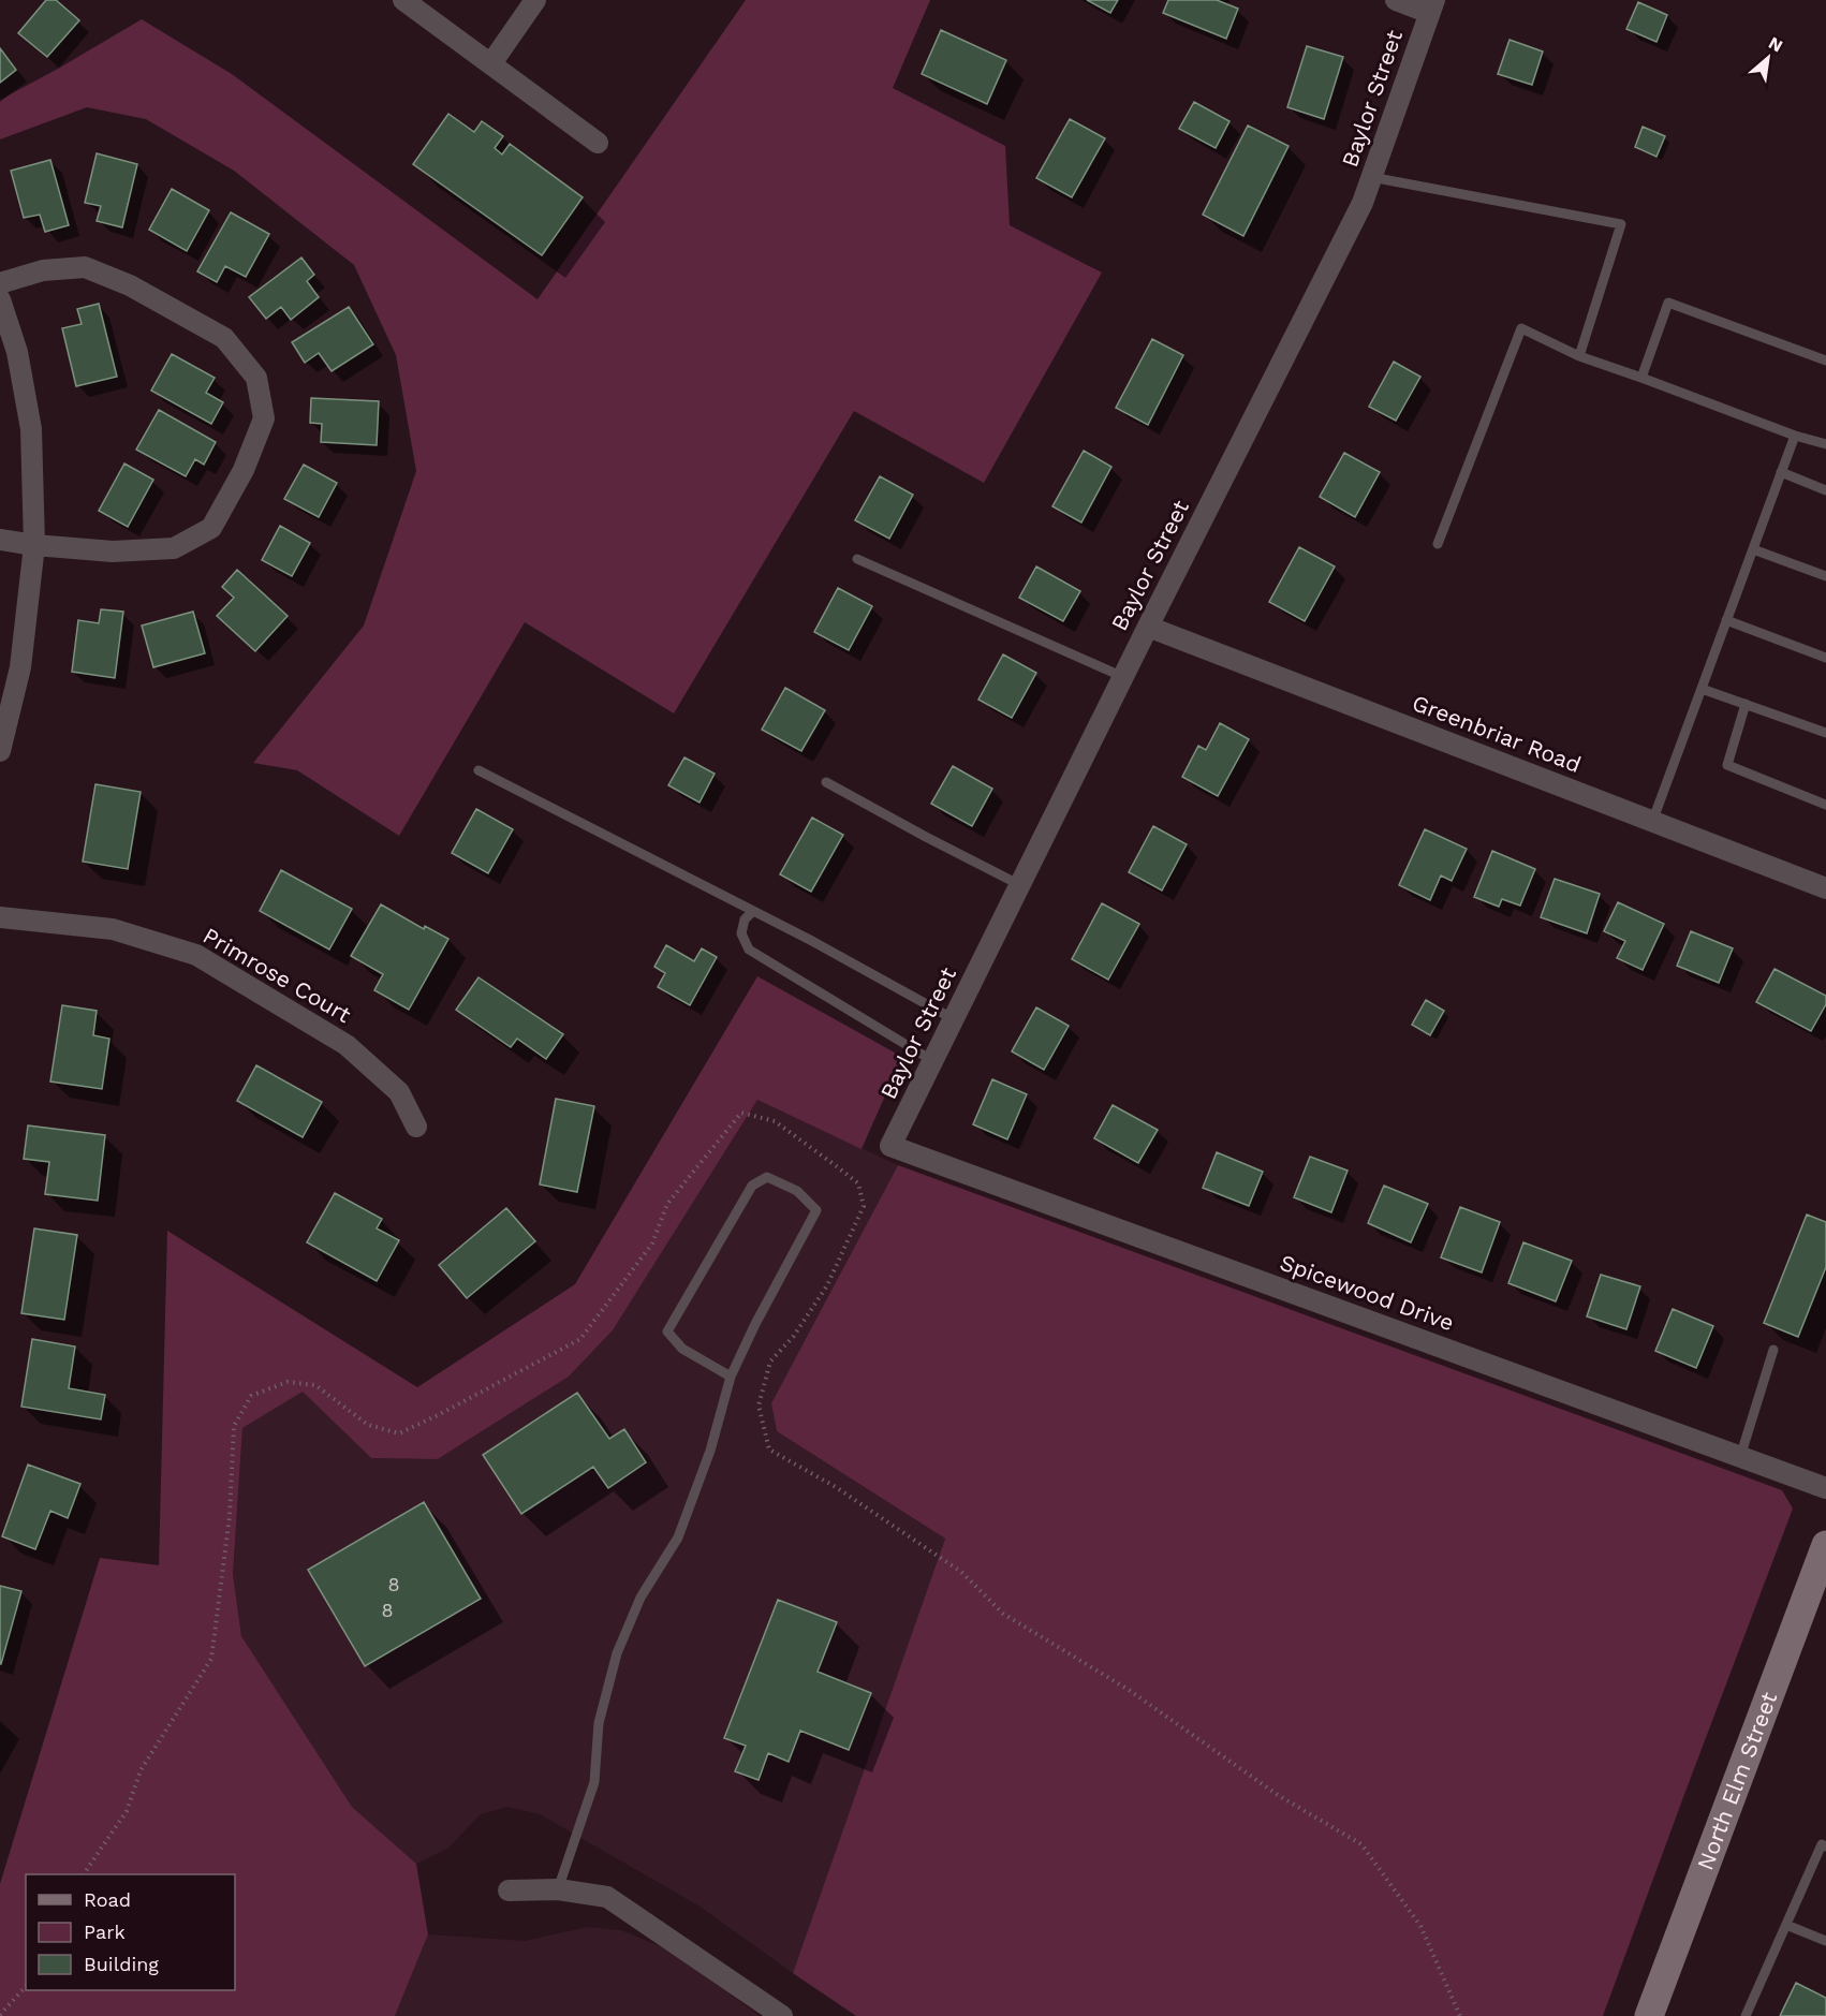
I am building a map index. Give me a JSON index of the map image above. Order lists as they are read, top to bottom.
{
  "streets": {
    "main road": ["North Elm Street"],
    "street": [
      "Baylor Street",
      "Greenbriar Road",
      "Primrose Court",
      "Spicewood Drive"
    ]
  },
  "crossings": [
    ["Baylor Street", "Greenbriar Road"],
    ["Baylor Street", "Spicewood Drive"]
  ],
  "house_numbers": ["8", "8"],
  "legend": ["Road", "Park", "Building"],
  "north": "top right"
}
